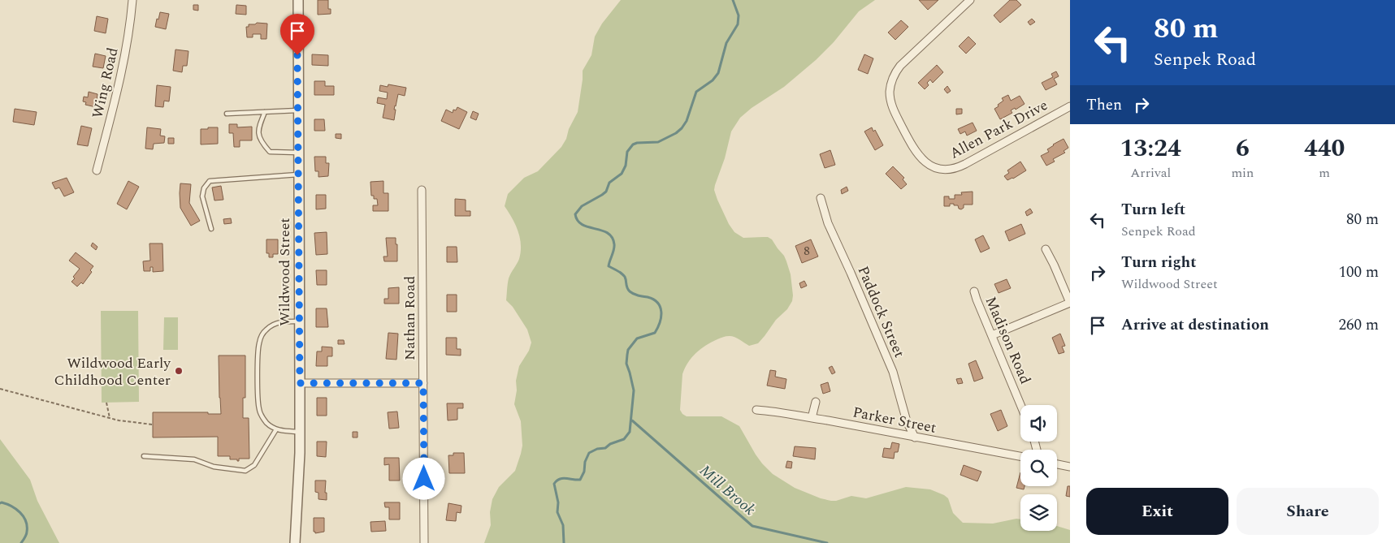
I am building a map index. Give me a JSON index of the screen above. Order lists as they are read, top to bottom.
{
  "streets": {
    "street": [
      "Wing Road",
      "Allen Park Drive",
      "Wildwood Street",
      "Paddock Street",
      "Nathan Road",
      "Madison Road",
      "Parker Street"
    ]
  },
  "crossings": [
    ["Paddock Street", "Parker Street"]
  ],
  "water": ["Mill Brook"],
  "places": ["Wildwood Early Childhood Center"],
  "house_numbers": ["8"],
  "page": {
    "turn": ["80 m", "Senpek Road"],
    "then": "Then",
    "eta": [
      "13:24",
      "Arrival",
      "6",
      "min",
      "440",
      "m"
    ],
    "list": [
      {
        "name": "Turn left",
        "note": "Senpek Road",
        "value": "80 m"
      },
      {
        "name": "Turn right",
        "note": "Wildwood Street",
        "value": "100 m"
      },
      {
        "name": "Arrive at destination",
        "value": "260 m"
      }
    ],
    "buttons": ["Exit", "Share"]
  }
}
